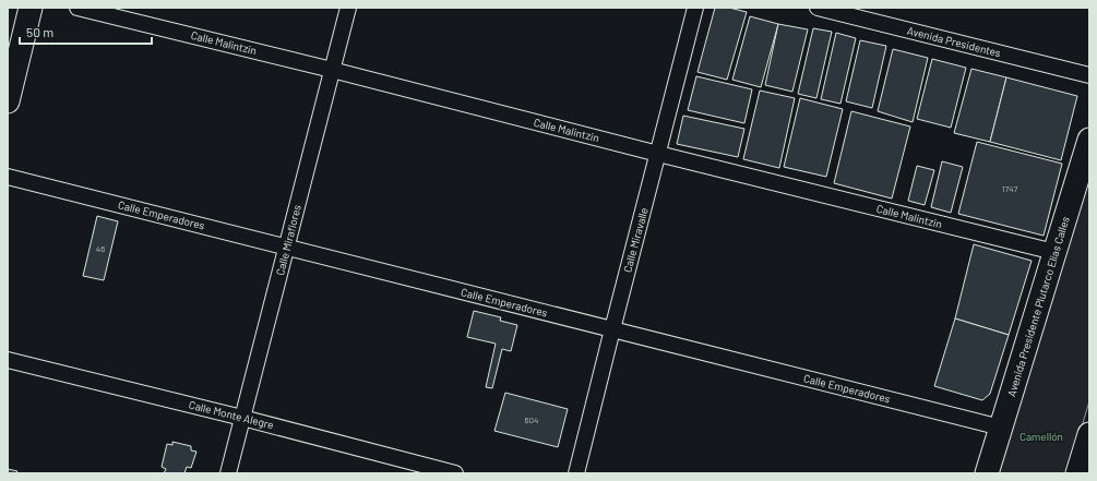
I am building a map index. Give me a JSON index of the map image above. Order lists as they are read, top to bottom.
{
  "streets": {
    "main road": ["Avenida Presidente Plutarco Elías Calles"],
    "street": [
      "Avenida Presidentes",
      "Calle Malintzin",
      "Calle Emperadores",
      "Calle Miraflores",
      "Calle Miravalle",
      "Calle Monte Alegre"
    ]
  },
  "crossings": [
    ["Calle Malintzin", "Calle Miraflores"],
    ["Calle Malintzin", "Calle Miravalle"],
    ["Calle Malintzin", "Avenida Presidente Plutarco Elías Calles"],
    ["Calle Emperadores", "Calle Miraflores"],
    ["Calle Emperadores", "Calle Miravalle"],
    ["Calle Emperadores", "Avenida Presidente Plutarco Elías Calles"],
    ["Calle Miraflores", "Calle Monte Alegre"]
  ],
  "parks": ["Camellón"],
  "house_numbers": ["1747", "46", "604"],
  "scale_bar": "50 m"
}
